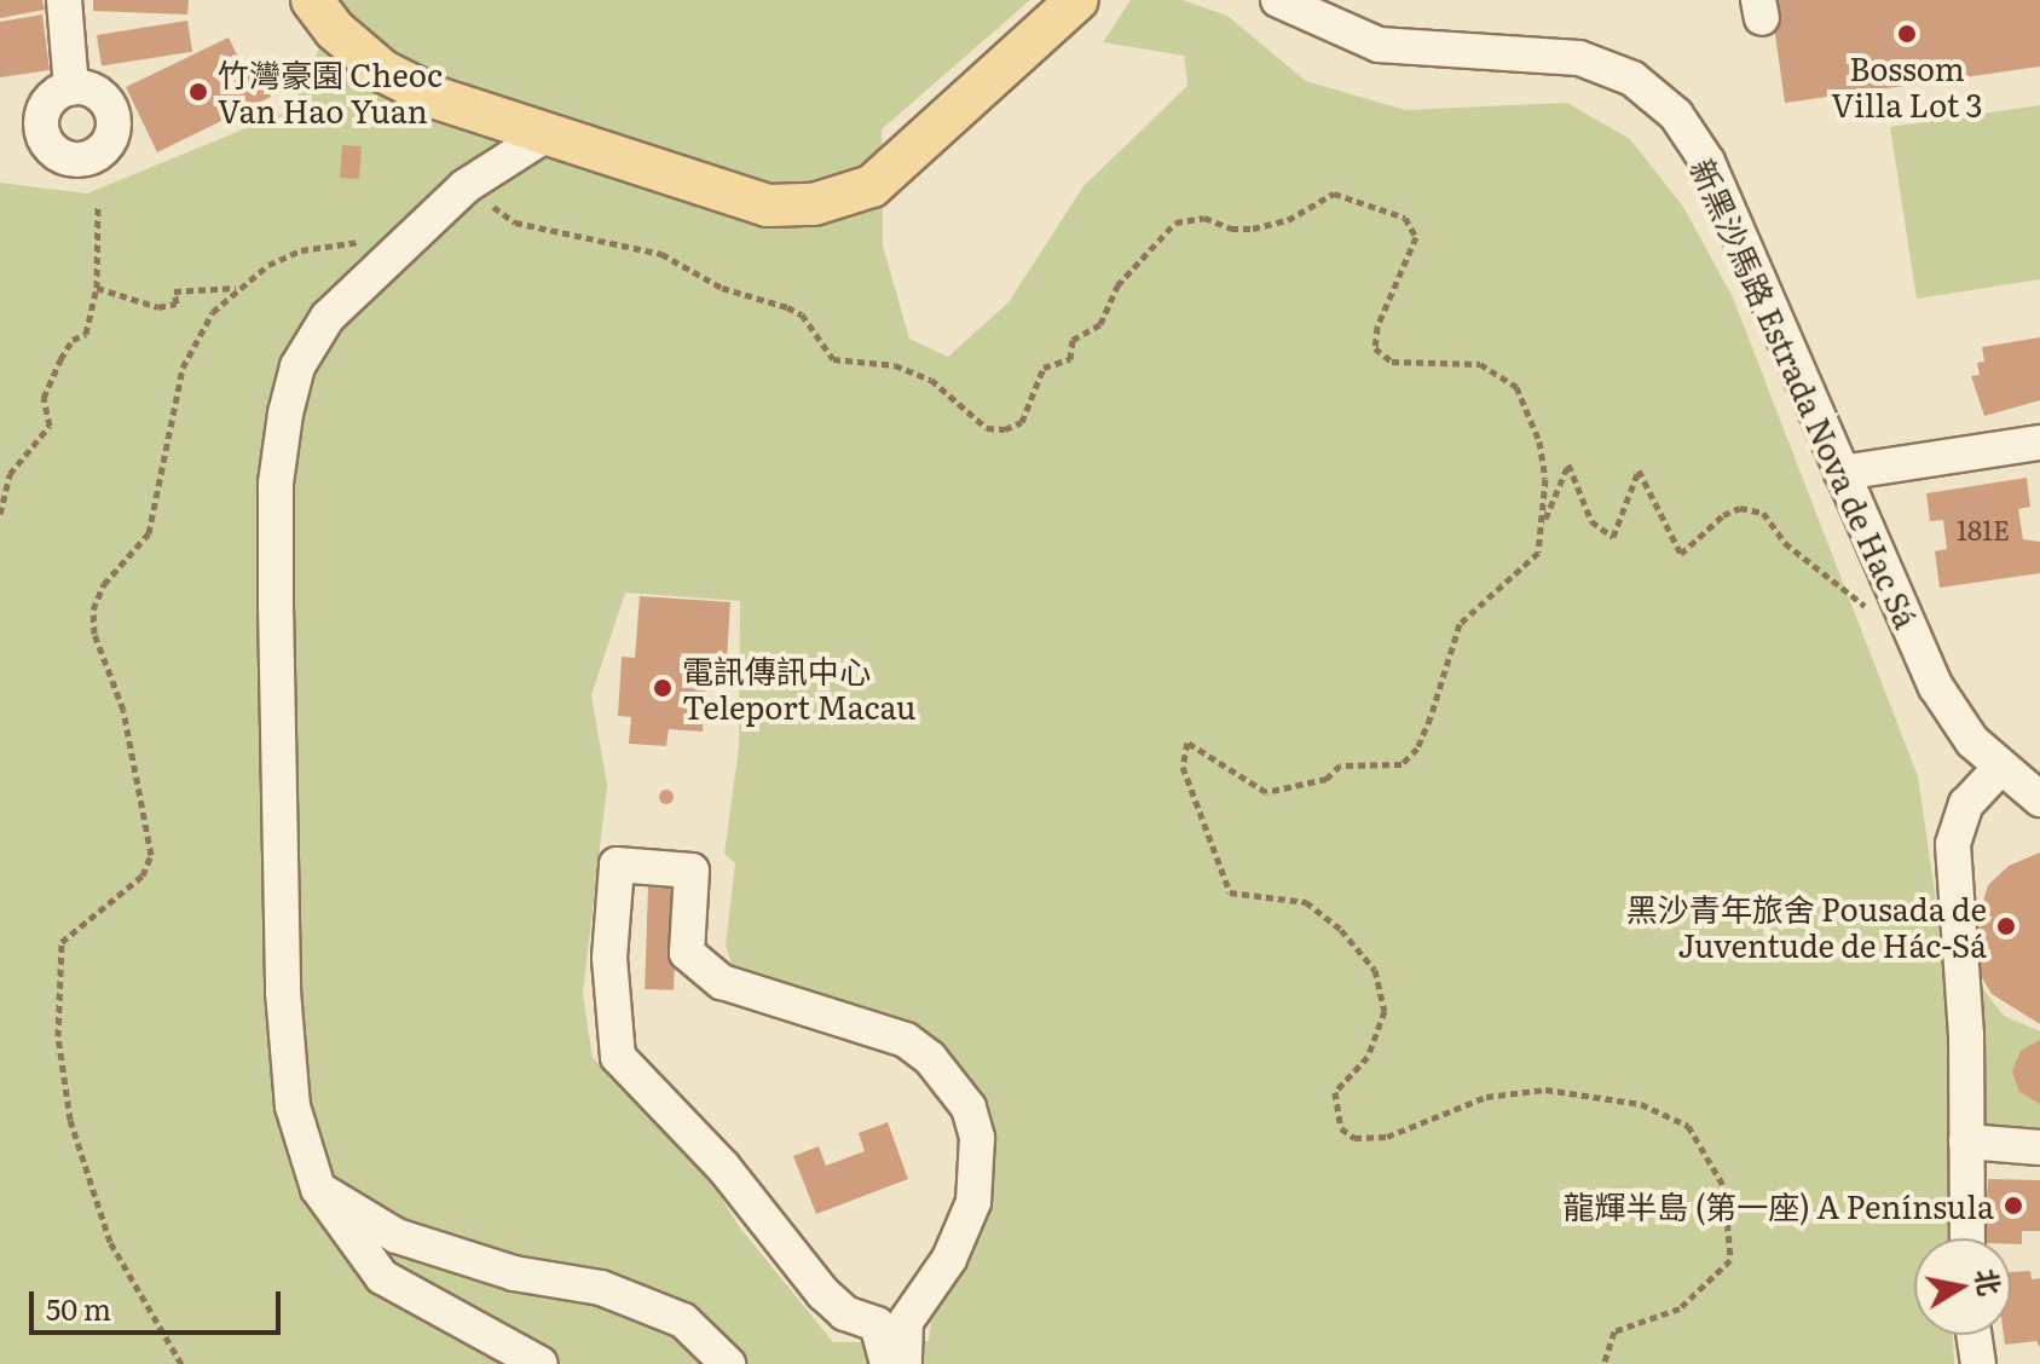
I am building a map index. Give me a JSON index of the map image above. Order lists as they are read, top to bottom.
{
  "streets": {
    "street": ["新黑沙馬路 Estrada Nova de Hac Sá"]
  },
  "places": [
    "Bossom Villa Lot 3",
    "竹灣豪園 Cheoc Van Hao Yuan",
    "電訊傳訊中心 Teleport Macau",
    "黑沙青年旅舍 Pousada de Juventude de Hác-Sá",
    "龍輝半島 (第一座) A Península"
  ],
  "house_numbers": ["181E"],
  "scale_bar": "50 m",
  "north": "right"
}
